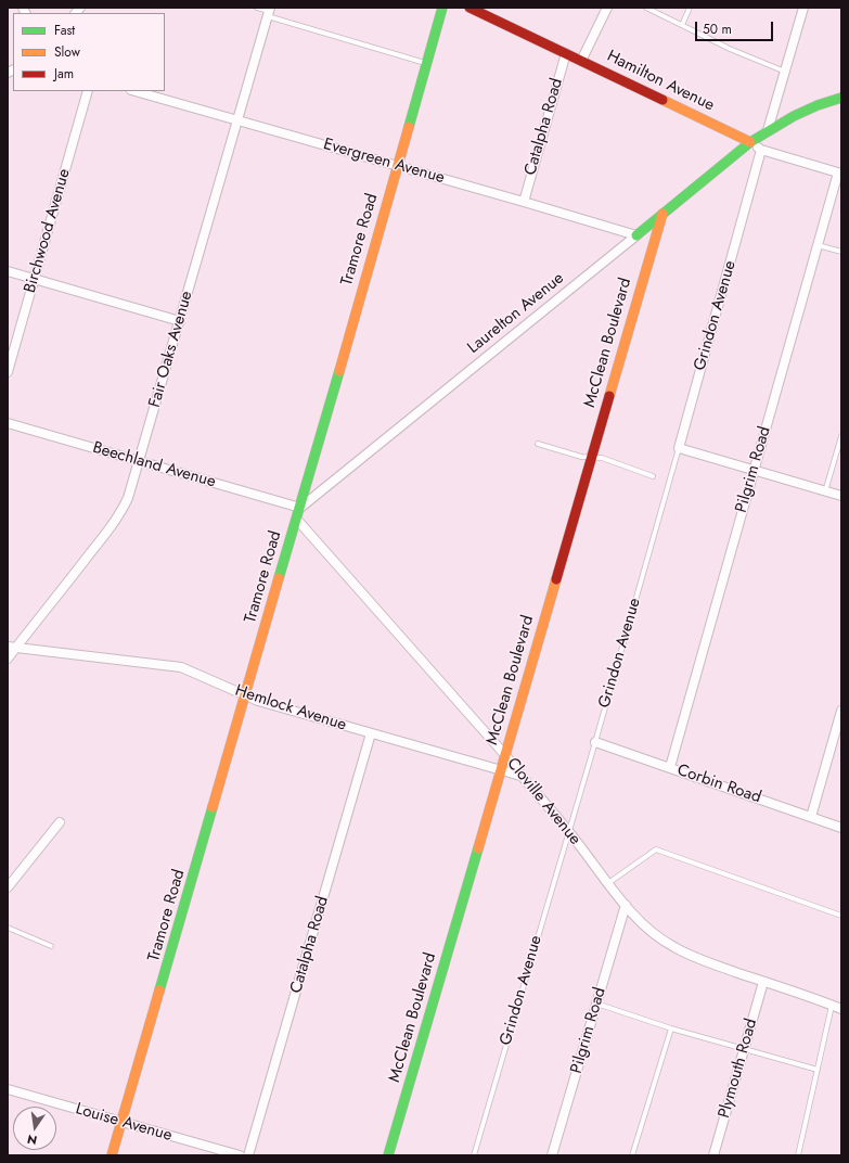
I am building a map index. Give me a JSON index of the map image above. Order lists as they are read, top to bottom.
{
  "streets": {
    "street": [
      "Hamilton Avenue",
      "Catalpha Road",
      "Evergreen Avenue",
      "Birchwood Avenue",
      "Tramore Road",
      "Laurelton Avenue",
      "Grindon Avenue",
      "McClean Boulevard",
      "Fair Oaks Avenue",
      "Beechland Avenue",
      "Pilgrim Road",
      "Hemlock Avenue",
      "Corbin Road",
      "Cloville Avenue",
      "Plymouth Road",
      "Louise Avenue"
    ]
  },
  "crossings": [
    ["Hamilton Avenue", "Catalpha Road"],
    ["Hamilton Avenue", "Laurelton Avenue"],
    ["Hamilton Avenue", "Grindon Avenue"],
    ["Hamilton Avenue", "Pilgrim Road"],
    ["Catalpha Road", "Evergreen Avenue"],
    ["Catalpha Road", "Hemlock Avenue"],
    ["Evergreen Avenue", "Tramore Road"],
    ["Evergreen Avenue", "Laurelton Avenue"],
    ["Evergreen Avenue", "Fair Oaks Avenue"],
    ["Tramore Road", "Laurelton Avenue"],
    ["Tramore Road", "Beechland Avenue"],
    ["Tramore Road", "Hemlock Avenue"],
    ["Tramore Road", "Cloville Avenue"],
    ["Tramore Road", "Louise Avenue"],
    ["Laurelton Avenue", "McClean Boulevard"],
    ["Laurelton Avenue", "Beechland Avenue"],
    ["Grindon Avenue", "Corbin Road"],
    ["Grindon Avenue", "Cloville Avenue"],
    ["McClean Boulevard", "Hemlock Avenue"],
    ["McClean Boulevard", "Cloville Avenue"],
    ["Fair Oaks Avenue", "Beechland Avenue"],
    ["Fair Oaks Avenue", "Hemlock Avenue"],
    ["Pilgrim Road", "Corbin Road"],
    ["Pilgrim Road", "Cloville Avenue"],
    ["Hemlock Avenue", "Cloville Avenue"],
    ["Cloville Avenue", "Plymouth Road"]
  ],
  "legend": ["Fast", "Slow", "Jam"],
  "scale_bar": "50 m",
  "north": "bottom"
}
